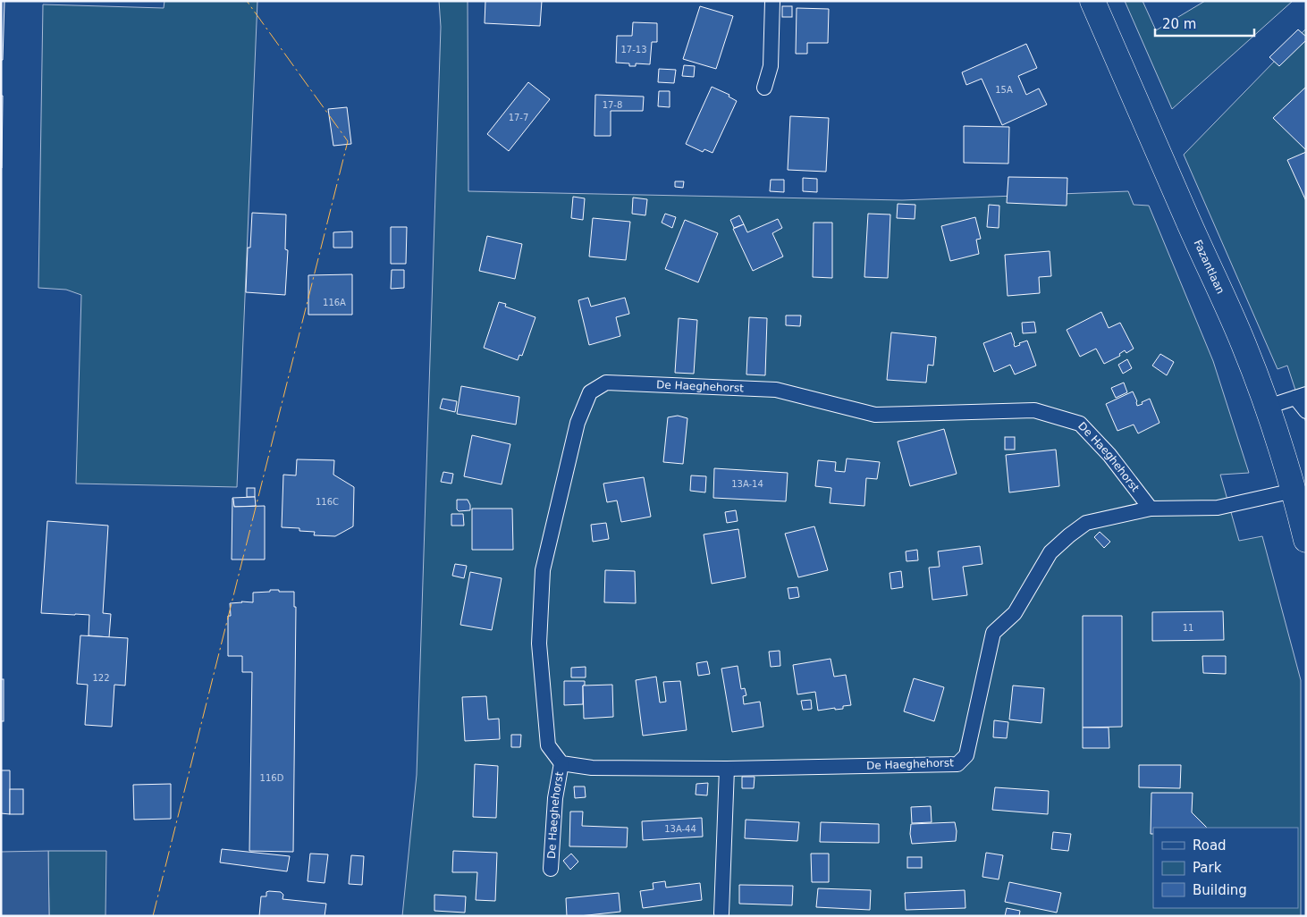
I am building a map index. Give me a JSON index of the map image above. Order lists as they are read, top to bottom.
{
  "streets": {
    "street": ["Fazantlaan"],
    "lane": ["De Haeghehorst"]
  },
  "crossings": [
    ["Fazantlaan", "De Haeghehorst"]
  ],
  "house_numbers": [
    "17-13",
    "15A",
    "17-8",
    "17-7",
    "116A",
    "13A-14",
    "116C",
    "11",
    "122",
    "116D",
    "13A-44"
  ],
  "legend": ["Road", "Park", "Building"],
  "scale_bar": "20 m"
}
